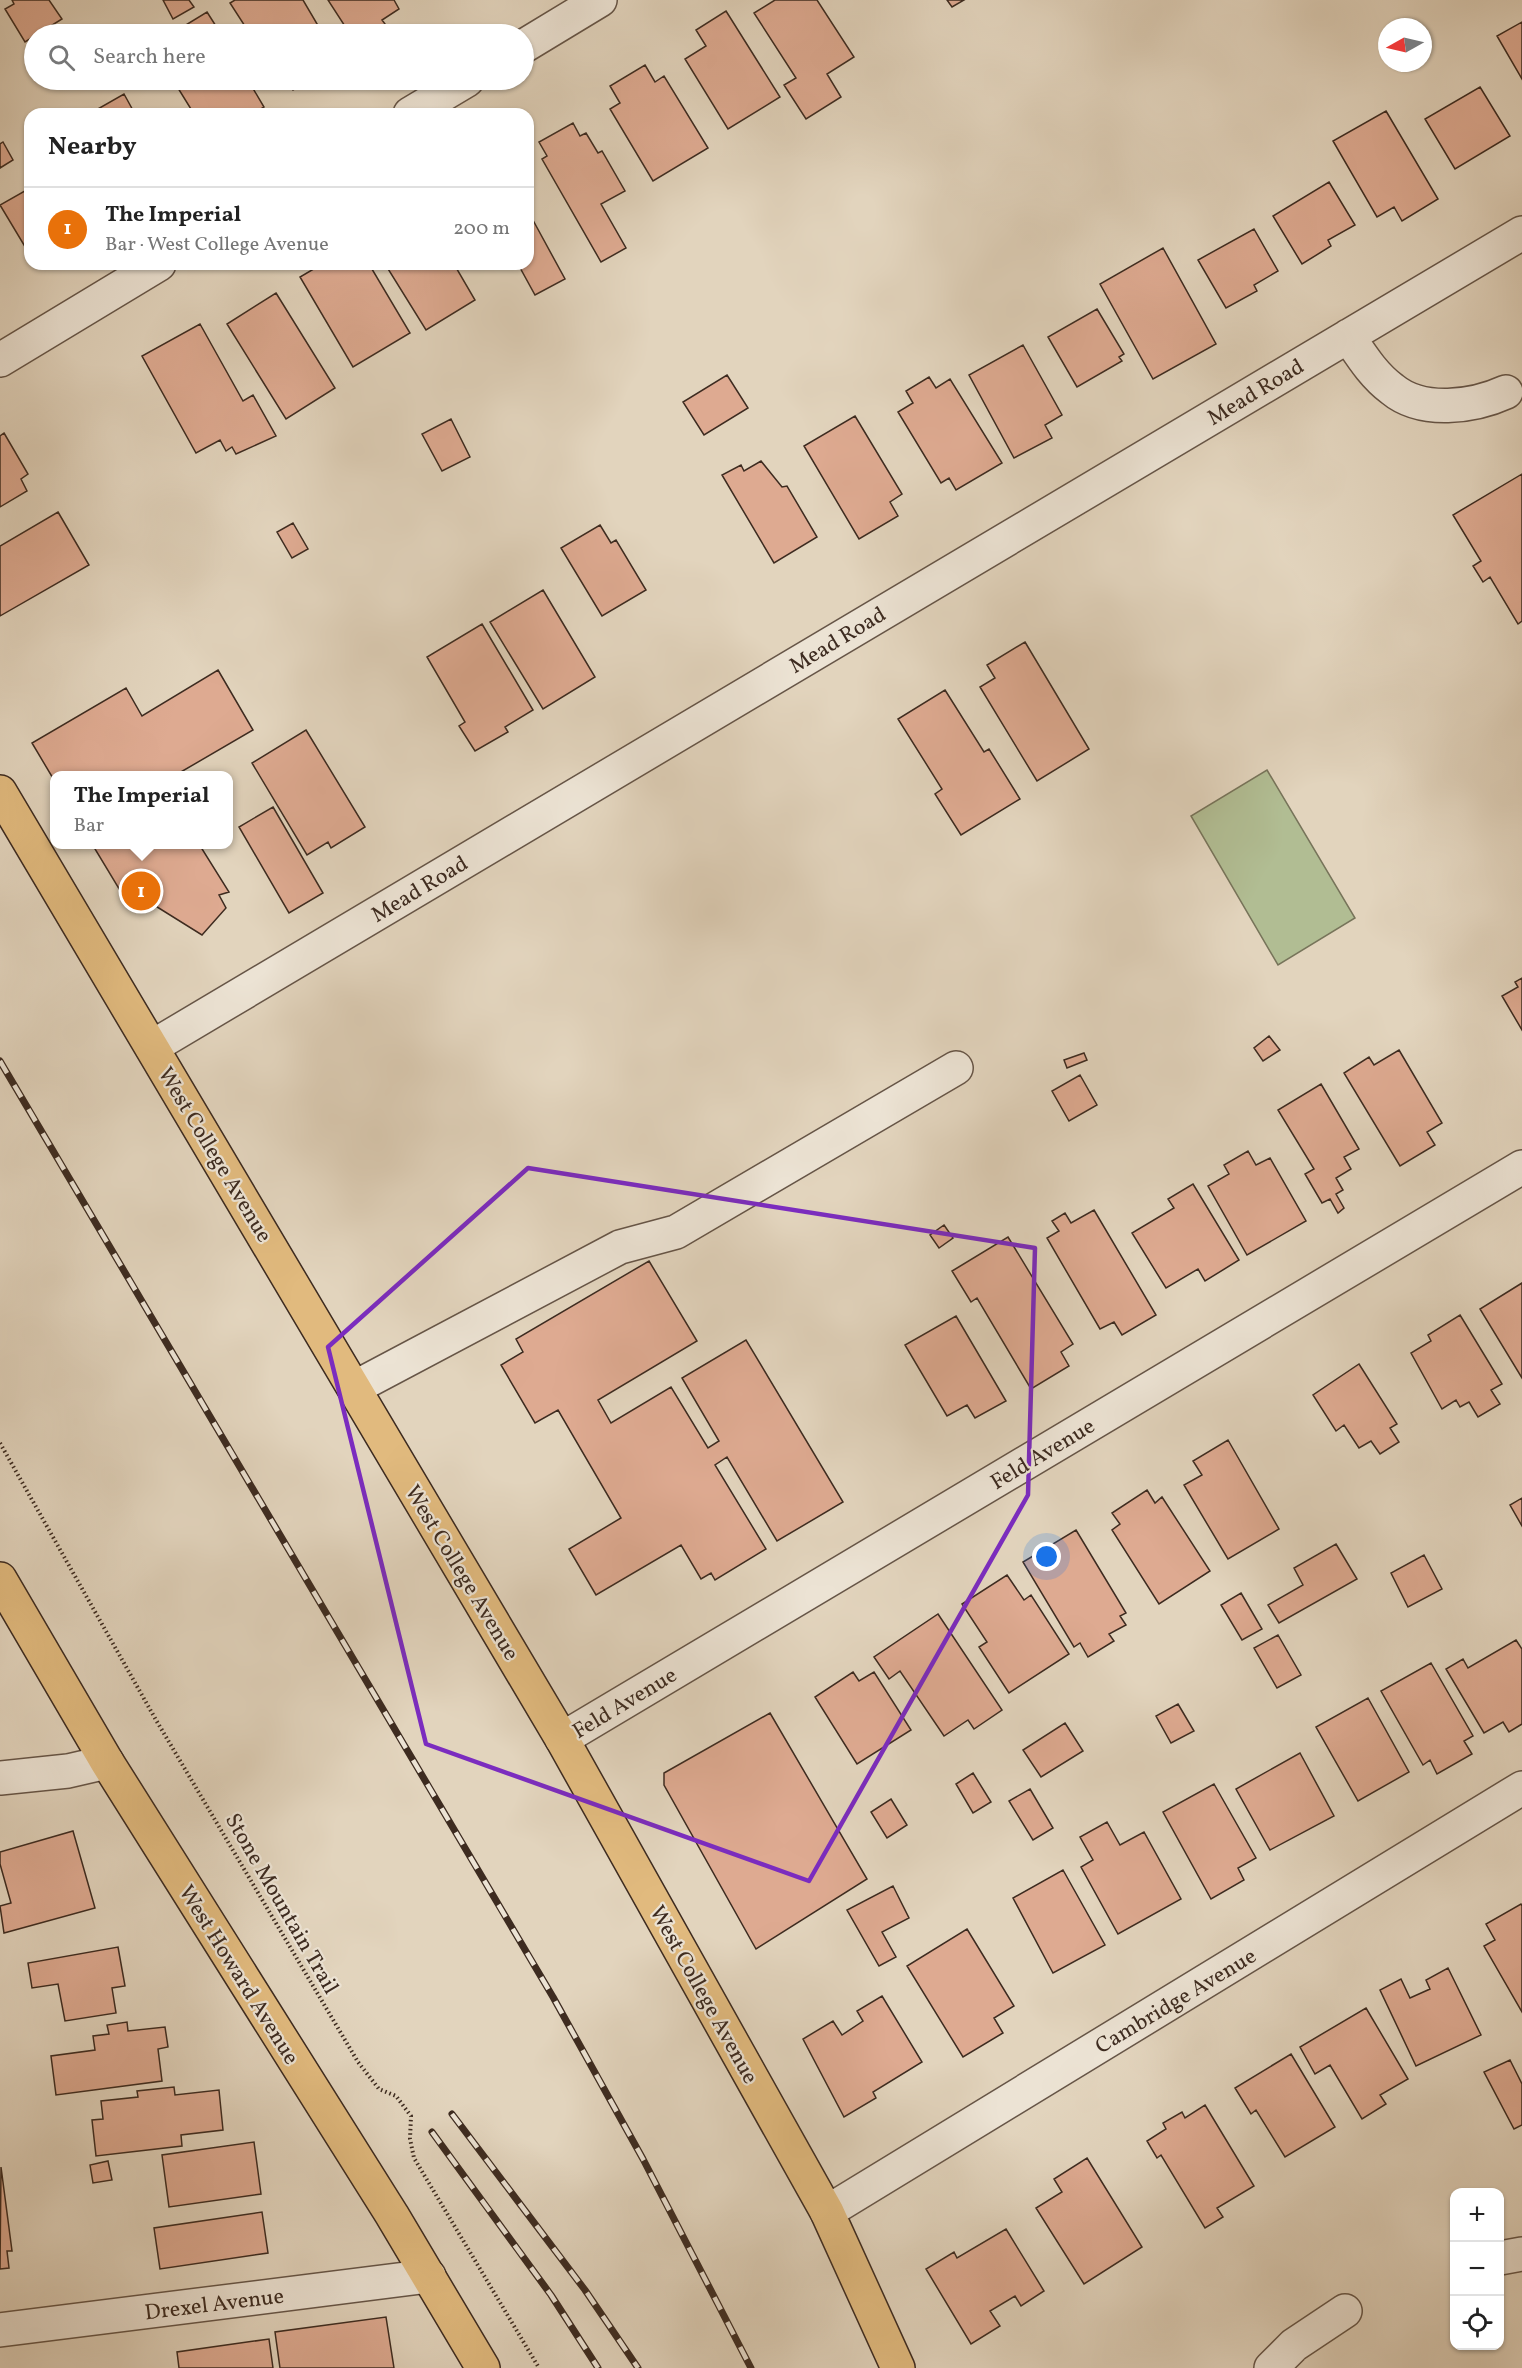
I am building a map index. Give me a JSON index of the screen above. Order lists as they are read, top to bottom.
{
  "streets": {
    "main road": ["West College Avenue", "West Howard Avenue"],
    "street": [
      "Mead Road",
      "Feld Avenue",
      "Cambridge Avenue",
      "Drexel Avenue"
    ],
    "path": ["Stone Mountain Trail"]
  },
  "crossings": [
    ["Mead Road", "West College Avenue"],
    ["West College Avenue", "Feld Avenue"],
    ["West College Avenue", "Cambridge Avenue"],
    ["West Howard Avenue", "Drexel Avenue"]
  ],
  "north": "left",
  "page": {
    "search": "Search here",
    "heading": "Nearby",
    "list": [
      {
        "mark": "1",
        "name": "The Imperial",
        "note": "Bar · West College Avenue",
        "value": "200 m"
      }
    ],
    "popup": ["The Imperial", "Bar"],
    "pins": "1",
    "map_buttons": ["+", "−"]
  }
}
